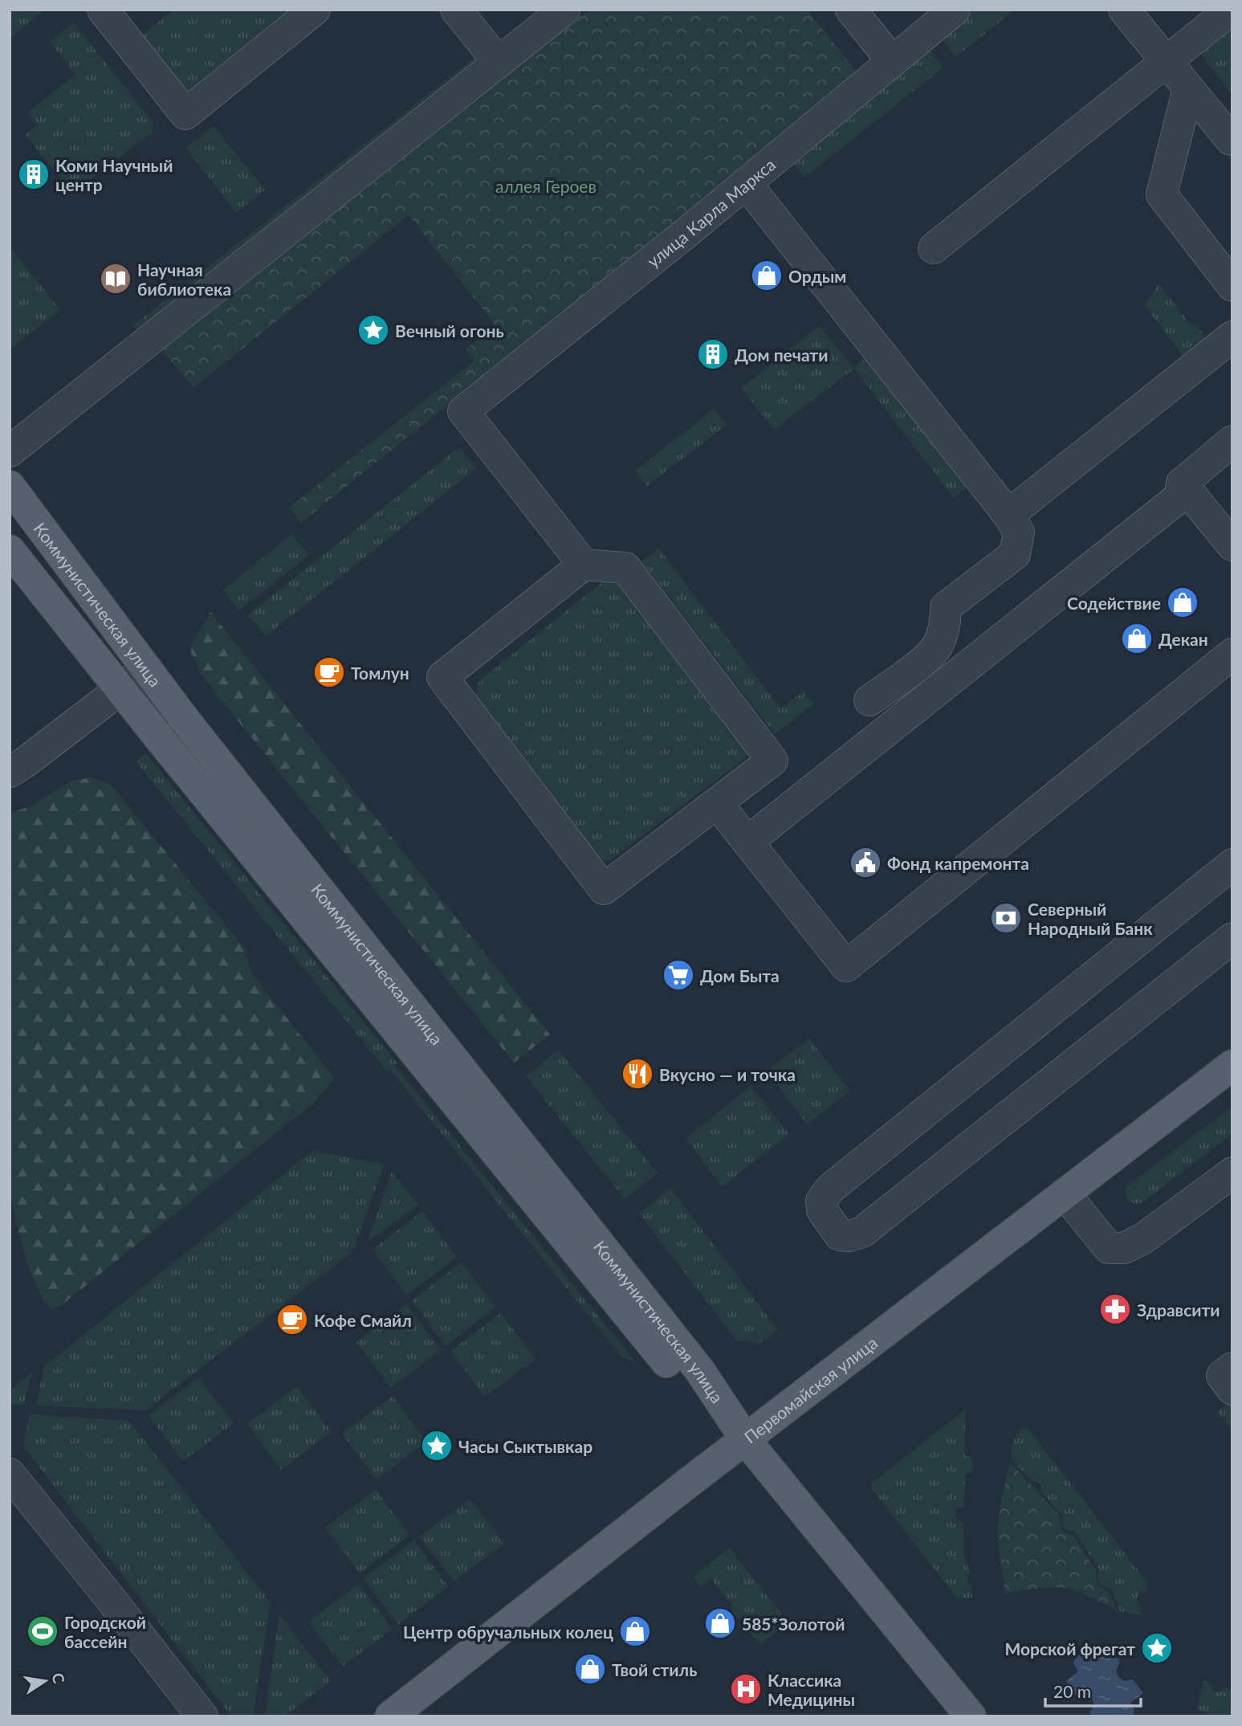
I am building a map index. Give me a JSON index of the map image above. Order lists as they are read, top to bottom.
{
  "streets": {
    "main road": ["Коммунистическая улица", "Первомайская улица"],
    "street": ["улица Карла Маркса"]
  },
  "crossings": [
    ["Коммунистическая улица", "Первомайская улица"]
  ],
  "parks": ["аллея Героев"],
  "places": {
    "building": ["Коми Научный центр", "Дом печати"],
    "shop": [
      "Ордым",
      "Содействие",
      "Декан",
      "585*Золотой",
      "Центр обручальных колец",
      "Твой стиль"
    ],
    "library": ["Научная библиотека"],
    "place": ["Вечный огонь", "Часы Сыктывкар", "Морской фрегат"],
    "cafe": ["Томлун", "Кофе Смайл"],
    "public building": ["Фонд капремонта"],
    "bank": ["Северный Народный Банк"],
    "supermarket": ["Дом Быта"],
    "restaurant": ["Вкусно — и точка"],
    "pharmacy": ["Здравсити"],
    "sports": ["Городской бассейн"],
    "hospital": ["Классика Медицины"]
  },
  "scale_bar": "20 m",
  "north": "right"
}
